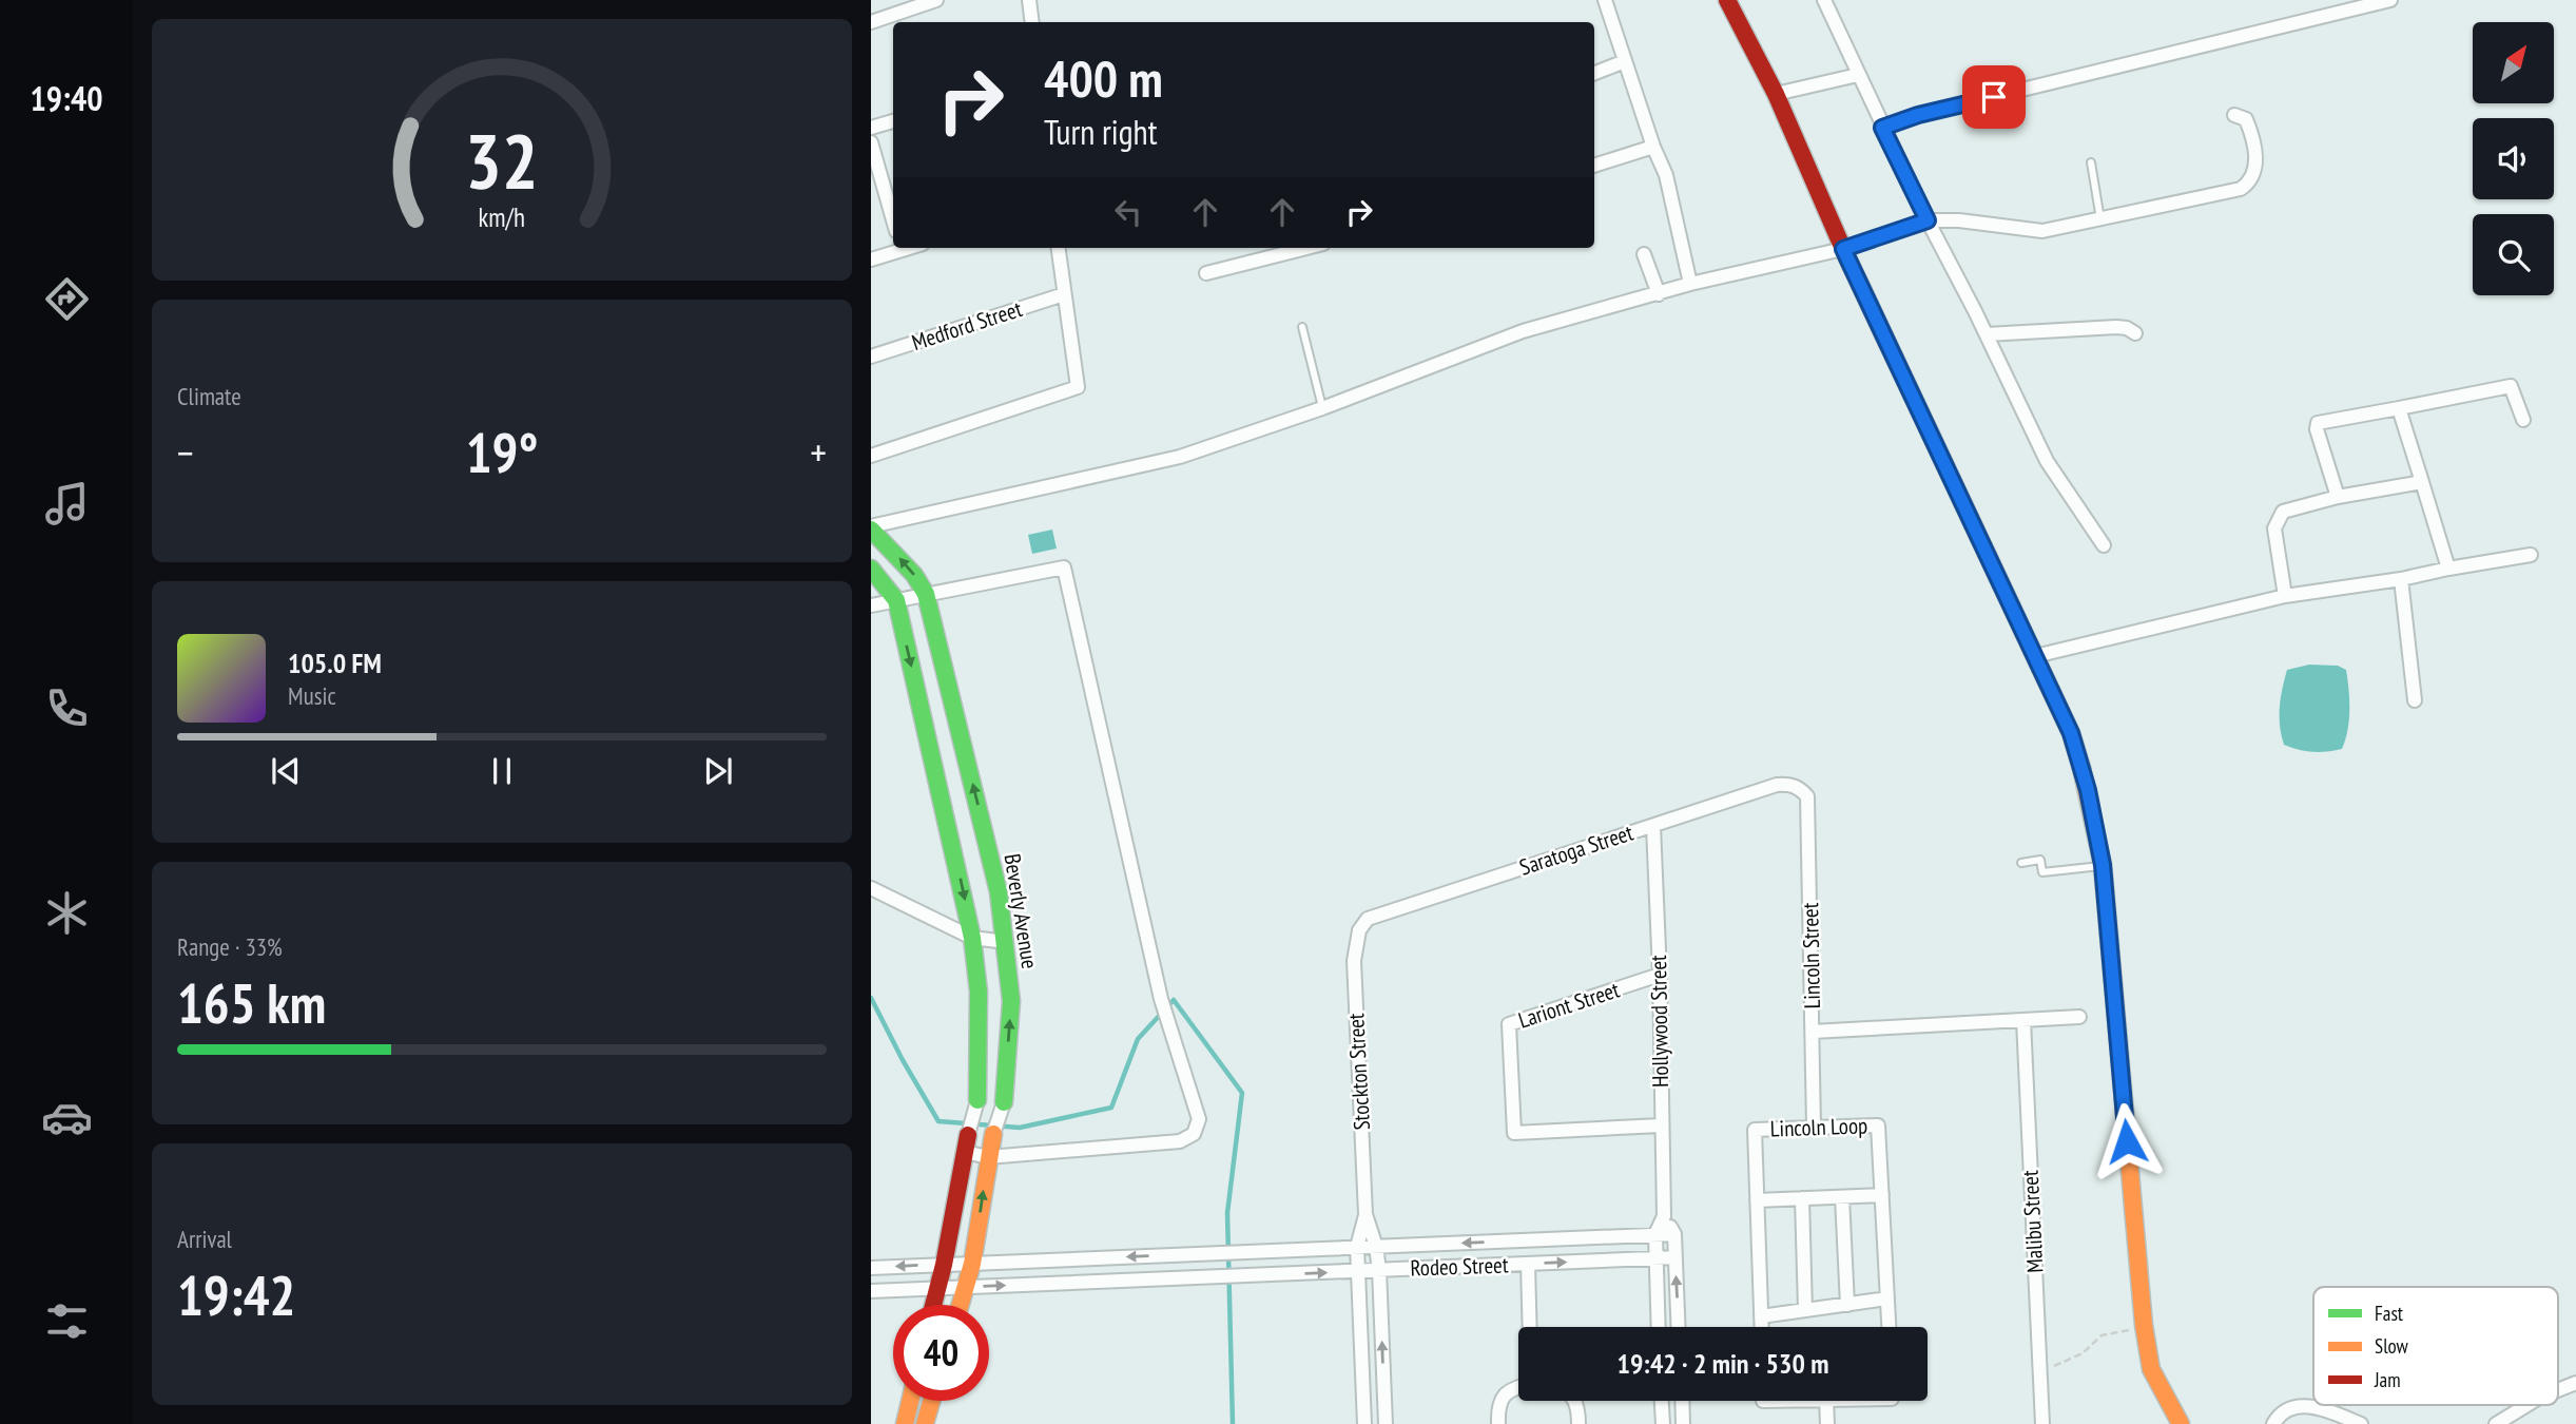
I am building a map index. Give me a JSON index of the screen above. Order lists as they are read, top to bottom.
{
  "streets": {
    "street": [
      "Medford Street",
      "Saratoga Street",
      "Beverly Avenue",
      "Lincoln Street",
      "Lariont Street",
      "Hollywood Street",
      "Stockton Street",
      "Lincoln Loop",
      "Malibu Street",
      "Rodeo Street"
    ]
  },
  "crossings": [
    ["Saratoga Street", "Lincoln Street"],
    ["Saratoga Street", "Hollywood Street"],
    ["Saratoga Street", "Stockton Street"],
    ["Beverly Avenue", "Rodeo Street"],
    ["Lincoln Street", "Lincoln Loop"],
    ["Lariont Street", "Hollywood Street"]
  ],
  "legend": ["Fast", "Slow", "Jam"],
  "north": "top right",
  "page": {
    "tabs": "19:40",
    "turn": ["400 m", "Turn right"],
    "tile": [
      "Climate",
      ["Range · 33%", "165 km"],
      ["Arrival", "19:42"]
    ],
    "heat": ["−", "19°", "+"],
    "song": ["105.0 FM", "Music"],
    "limit": "40",
    "trip": "19:42 · 2 min · 530 m",
    "gauge": ["32", "km/h"]
  }
}
